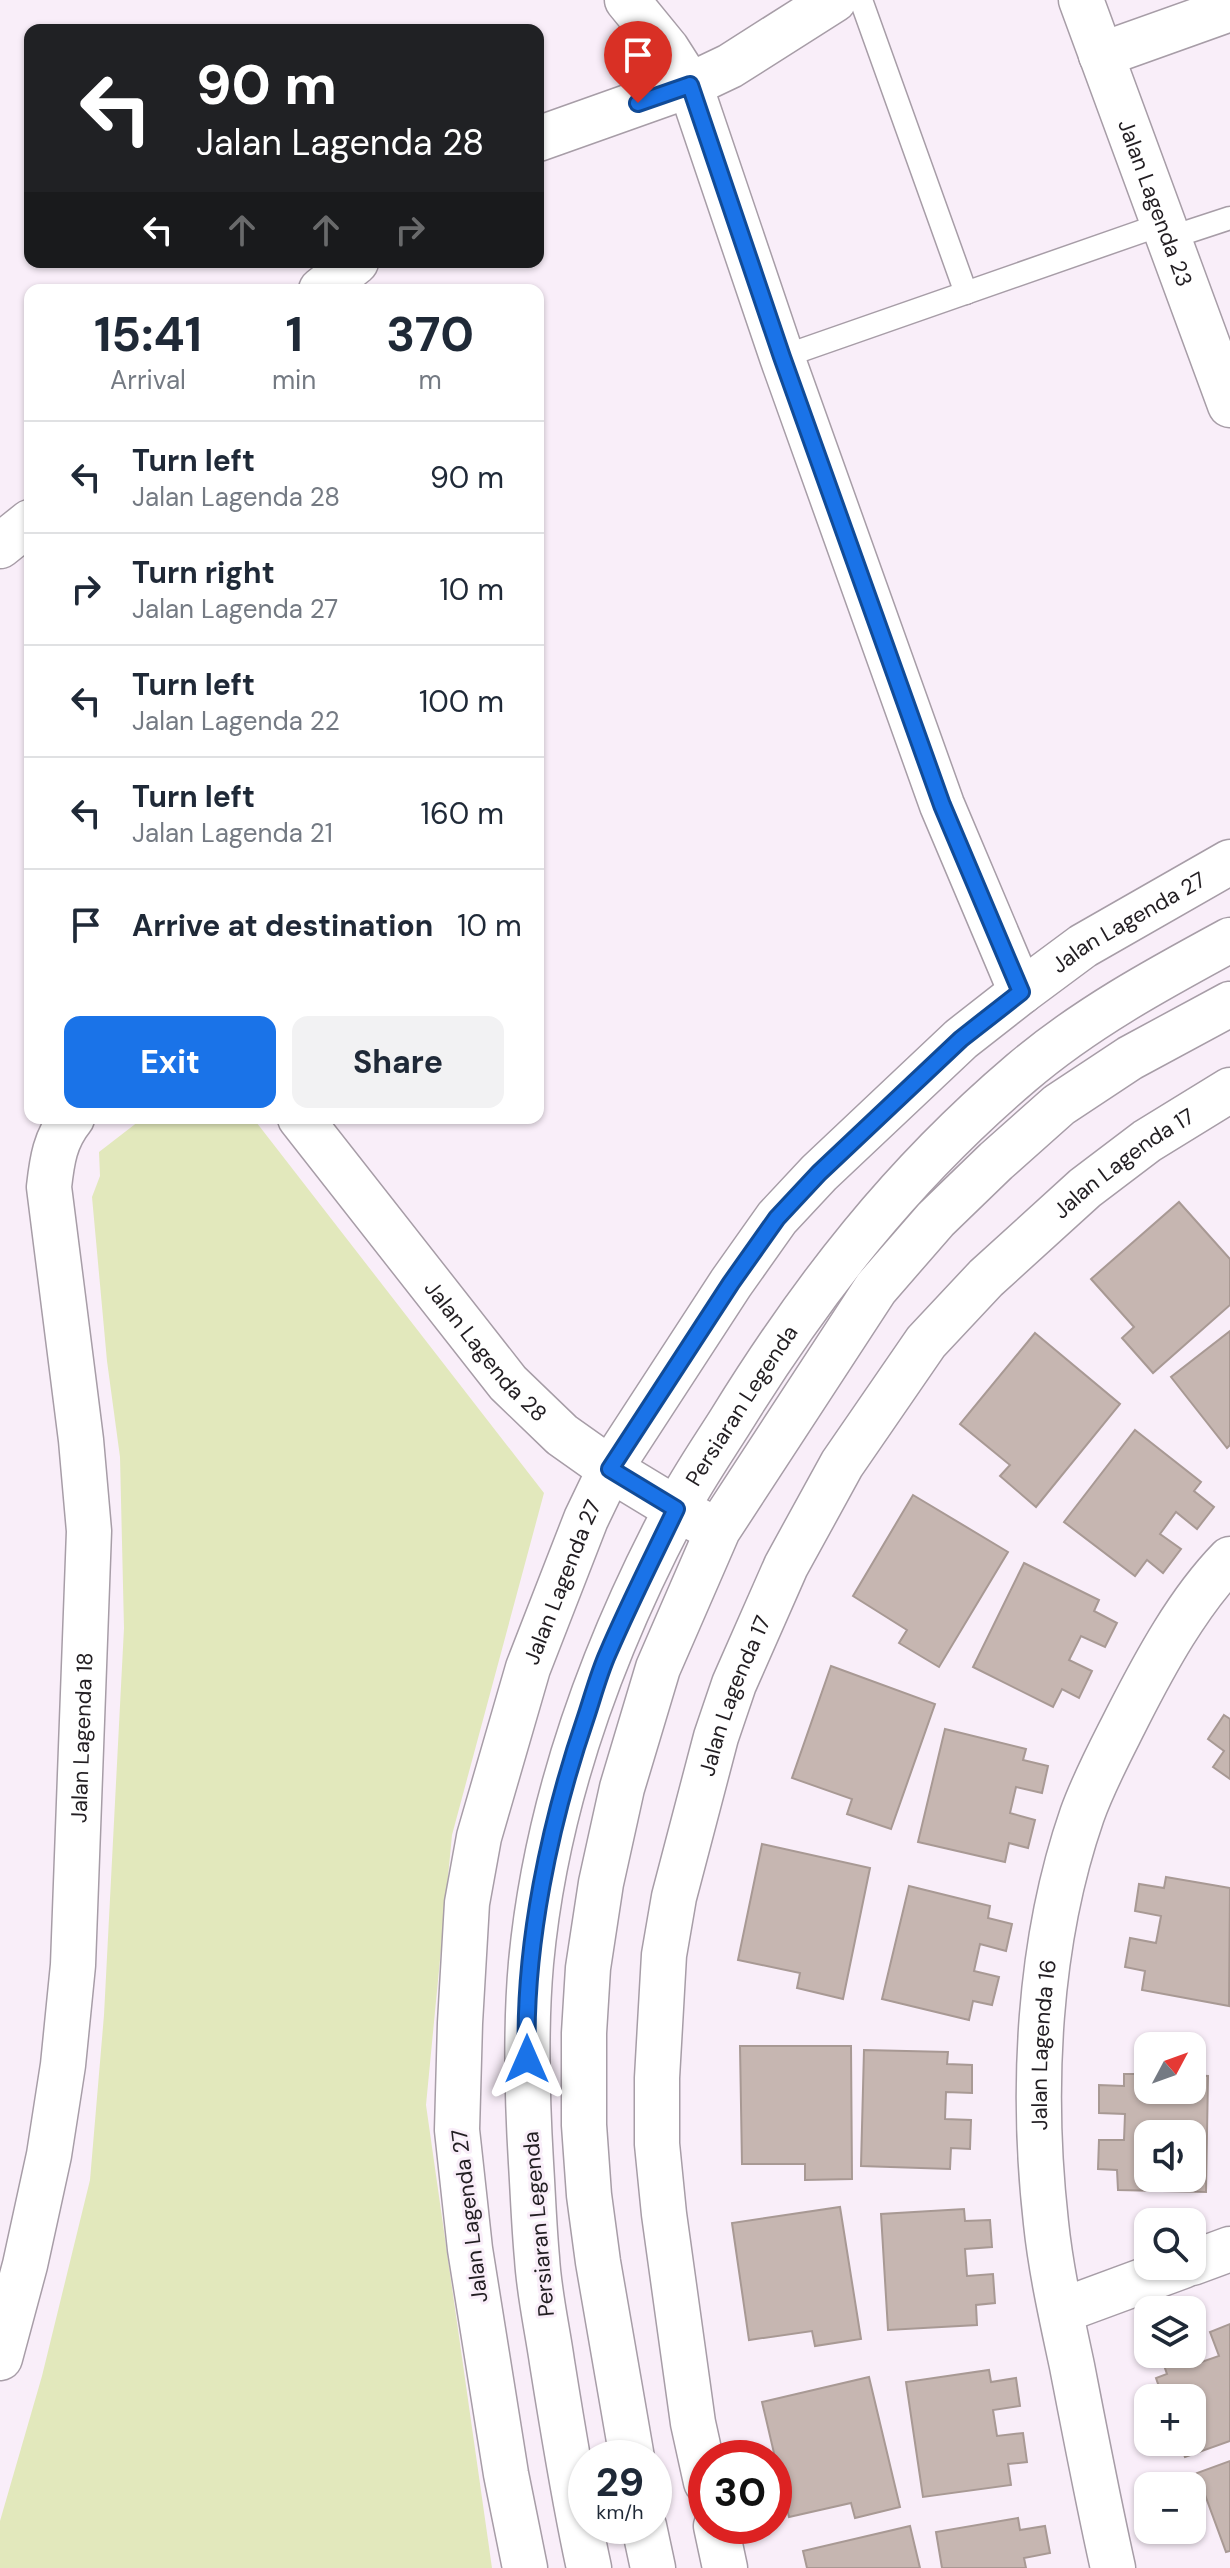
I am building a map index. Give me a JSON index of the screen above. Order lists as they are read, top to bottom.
{
  "streets": {
    "street": [
      "Jalan Lagenda 23",
      "Jalan Lagenda 27",
      "Jalan Lagenda 17",
      "Jalan Lagenda 28",
      "Persiaran Legenda",
      "Jalan Lagenda 18",
      "Jalan Lagenda 16"
    ]
  },
  "crossings": [
    ["Jalan Lagenda 27", "Jalan Lagenda 28"],
    ["Jalan Lagenda 28", "Persiaran Legenda"]
  ],
  "north": "top right",
  "page": {
    "turn": ["90 m", "Jalan Lagenda 28"],
    "eta": [
      "15:41",
      "Arrival",
      "1",
      "min",
      "370",
      "m"
    ],
    "list": [
      {
        "name": "Turn left",
        "note": "Jalan Lagenda 28",
        "value": "90 m"
      },
      {
        "name": "Turn right",
        "note": "Jalan Lagenda 27",
        "value": "10 m"
      },
      {
        "name": "Turn left",
        "note": "Jalan Lagenda 22",
        "value": "100 m"
      },
      {
        "name": "Turn left",
        "note": "Jalan Lagenda 21",
        "value": "160 m"
      },
      {
        "name": "Arrive at destination",
        "value": "10 m"
      }
    ],
    "buttons": ["Exit", "Share"],
    "map_buttons": ["+", "−"],
    "speed": "29 km/h",
    "limit": "30"
  }
}
